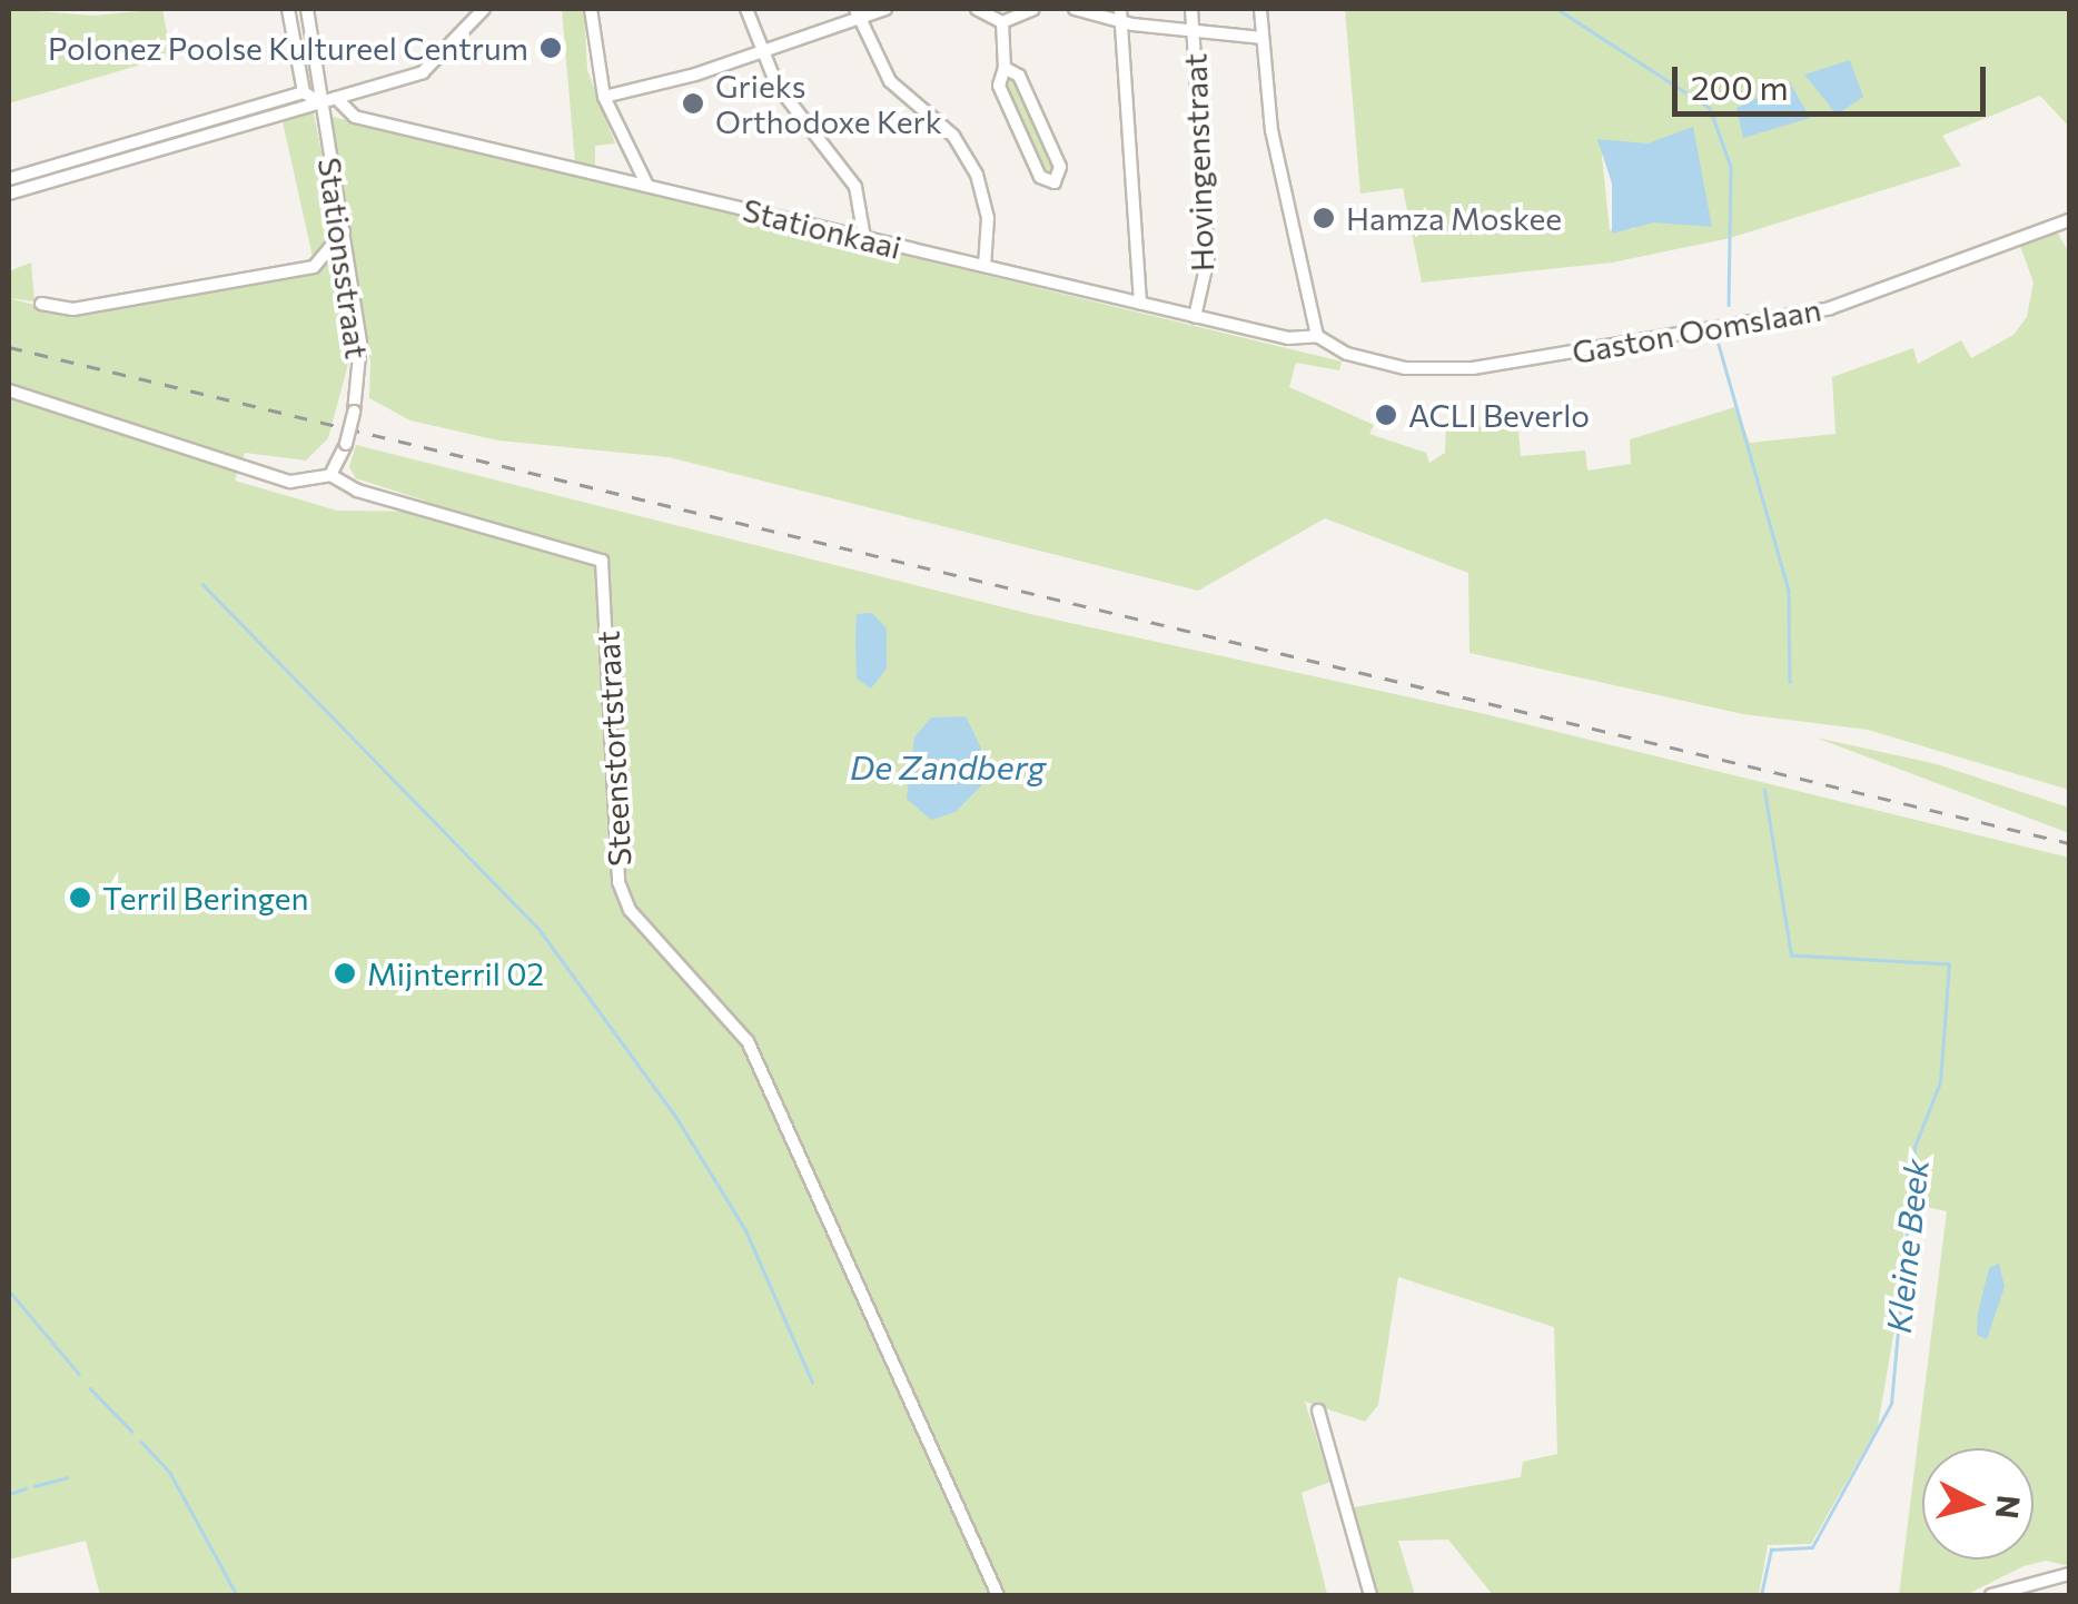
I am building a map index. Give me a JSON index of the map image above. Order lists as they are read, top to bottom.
{
  "streets": {
    "street": [
      "Hovingenstraat",
      "Stationkaai",
      "Stationsstraat",
      "Gaston Oomslaan",
      "Steenstortstraat"
    ]
  },
  "crossings": [
    ["Hovingenstraat", "Stationkaai"],
    ["Stationkaai", "Gaston Oomslaan"],
    ["Stationsstraat", "Steenstortstraat"]
  ],
  "water": ["De Zandberg", "Kleine Beek"],
  "places": [
    "Polonez Poolse Kultureel Centrum",
    "Grieks Orthodoxe Kerk",
    "Hamza Moskee",
    "ACLI Beverlo",
    "Terril Beringen",
    "Mijnterril 02"
  ],
  "scale_bar": "200 m",
  "north": "right"
}
